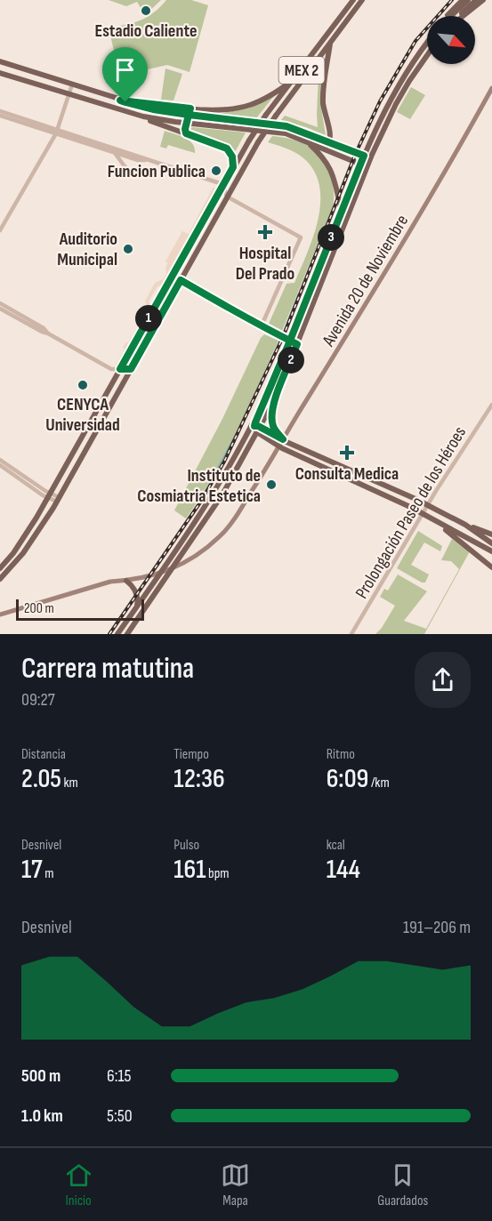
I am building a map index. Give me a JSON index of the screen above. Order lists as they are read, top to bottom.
{
  "streets": {
    "main road": ["MEX 2", "Avenida 20 de Noviembre"],
    "street": ["Prolongación Paseo de los Héroes"]
  },
  "places": {
    "other": [
      "Estadio Caliente",
      "Funcion Publica",
      "Auditorio Municipal",
      "CENYCA Universidad",
      "Instituto de Cosmiatria Estetica"
    ],
    "health": ["Hospital Del Prado", "Consulta Medica"]
  },
  "scale_bar": "200 m",
  "north": "bottom right",
  "page": {
    "pins": ["3", "1", "2"],
    "scale": "200 m",
    "heading": ["Carrera matutina", "09:27"],
    "stats": [
      ["Distancia", "2.05 km"],
      ["Tiempo", "12:36"],
      ["Ritmo", "6:09 /km"],
      ["Desnivel", "17 m"],
      ["Pulso", "161 bpm"],
      ["kcal", "144"]
    ],
    "chart": ["Desnivel", "191–206 m"],
    "list": [
      {
        "name": "500 m",
        "note": "6:15"
      },
      {
        "name": "1.0 km",
        "note": "5:50"
      }
    ],
    "tabs": ["Inicio", "Mapa", "Guardados"]
  }
}
